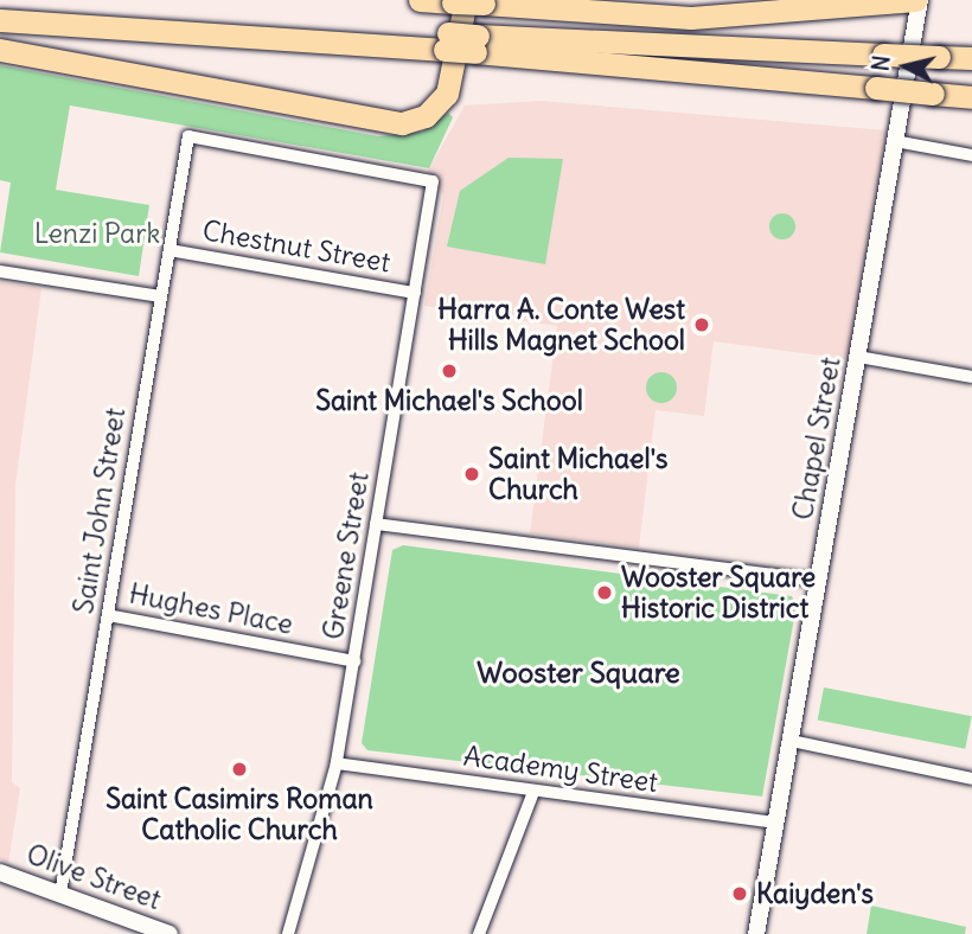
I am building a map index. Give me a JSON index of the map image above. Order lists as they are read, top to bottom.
{
  "streets": {
    "main road": ["Chapel Street", "Olive Street"],
    "street": [
      "Chestnut Street",
      "Saint John Street",
      "Greene Street",
      "Hughes Place",
      "Academy Street"
    ]
  },
  "crossings": [
    ["Chestnut Street", "Saint John Street"],
    ["Chestnut Street", "Greene Street"],
    ["Chapel Street", "Academy Street"],
    ["Saint John Street", "Greene Street"],
    ["Saint John Street", "Hughes Place"],
    ["Saint John Street", "Olive Street"],
    ["Greene Street", "Hughes Place"],
    ["Greene Street", "Academy Street"]
  ],
  "districts": ["Wooster Square"],
  "parks": ["Lenzi Park"],
  "places": [
    "Harra A. Conte West Hills Magnet School",
    "Saint Michael's School",
    "Saint Michael's Church",
    "Wooster Square Historic District",
    "Saint Casimirs Roman Catholic Church",
    "Kaiyden's"
  ],
  "north": "left"
}
